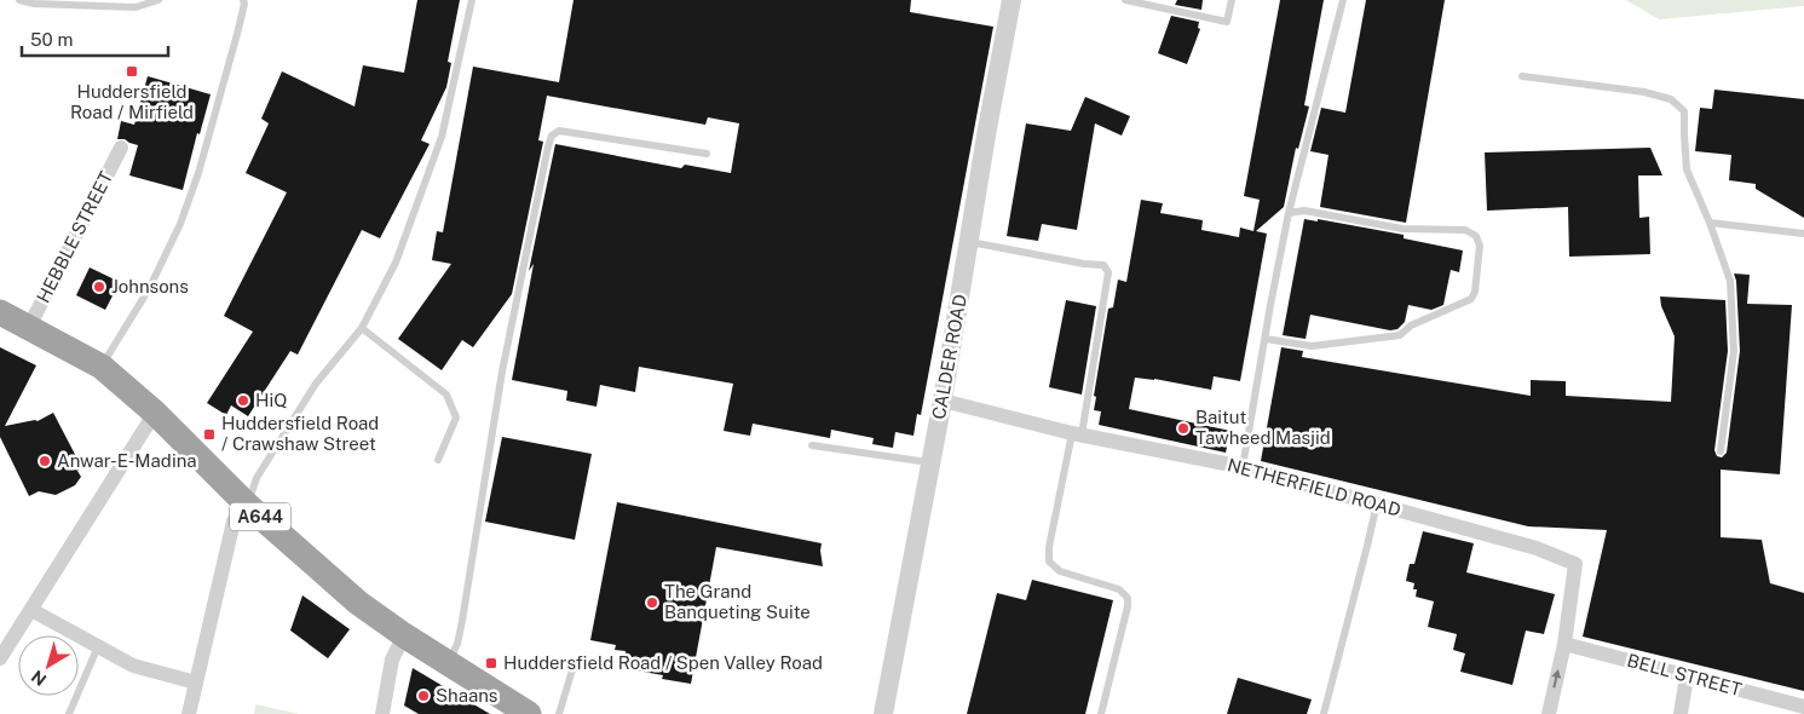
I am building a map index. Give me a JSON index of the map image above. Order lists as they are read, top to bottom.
{
  "streets": {
    "highway": ["A644"],
    "street": [
      "HEBBLE STREET",
      "CALDER ROAD",
      "NETHERFIELD ROAD",
      "BELL STREET"
    ]
  },
  "crossings": [
    ["HEBBLE STREET", "A644"],
    ["CALDER ROAD", "NETHERFIELD ROAD"],
    ["NETHERFIELD ROAD", "BELL STREET"]
  ],
  "places": {
    "transit": ["Huddersfield Road / Mirfield", "Huddersfield Road / Crawshaw Street", "Huddersfield Road / Spen Valley Road"],
    "other": [
      "Johnsons",
      "HiQ",
      "Baitut Tawheed Masjid",
      "Anwar-E-Madina",
      "The Grand Banqueting Suite",
      "Shaans"
    ]
  },
  "scale_bar": "50 m",
  "north": "bottom left"
}
